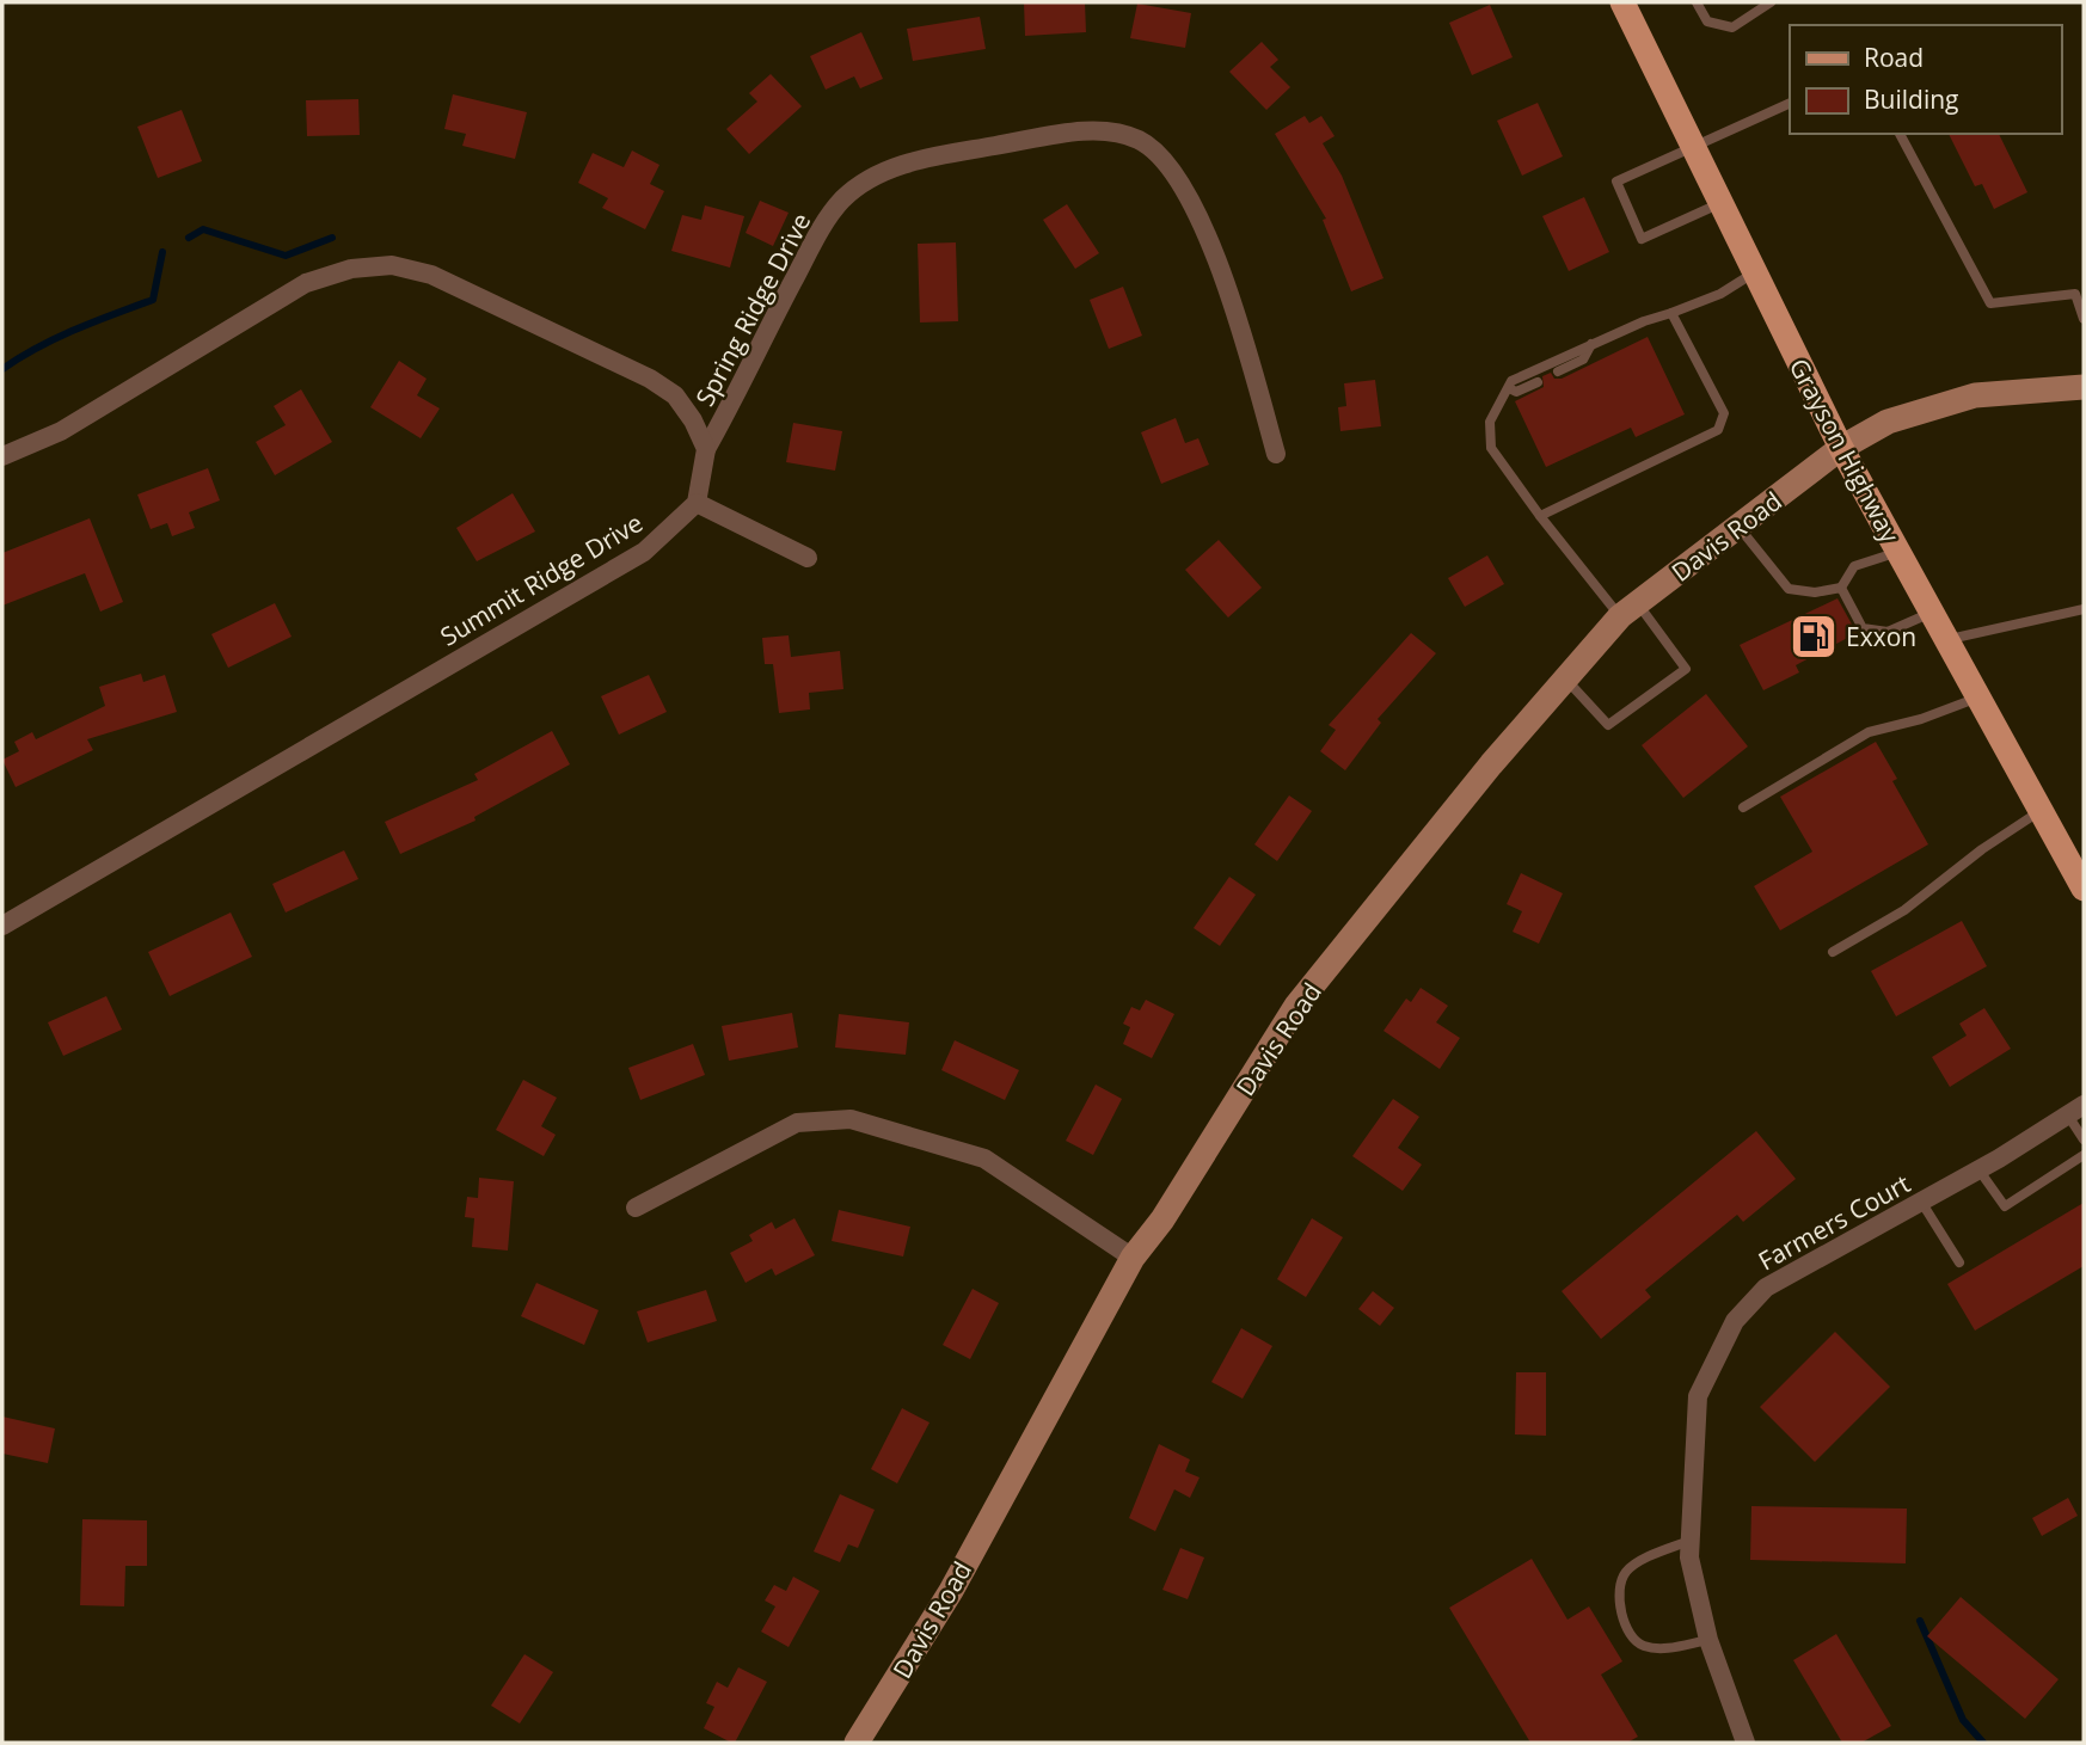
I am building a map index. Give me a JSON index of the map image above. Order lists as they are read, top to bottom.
{
  "streets": {
    "main road": ["Grayson Highway"],
    "street": [
      "Spring Ridge Drive",
      "Davis Road",
      "Summit Ridge Drive",
      "Farmers Court"
    ]
  },
  "crossings": [
    ["Grayson Highway", "Davis Road"]
  ],
  "places": {
    "fuel station": ["Exxon"]
  },
  "legend": ["Road", "Building"]
}
